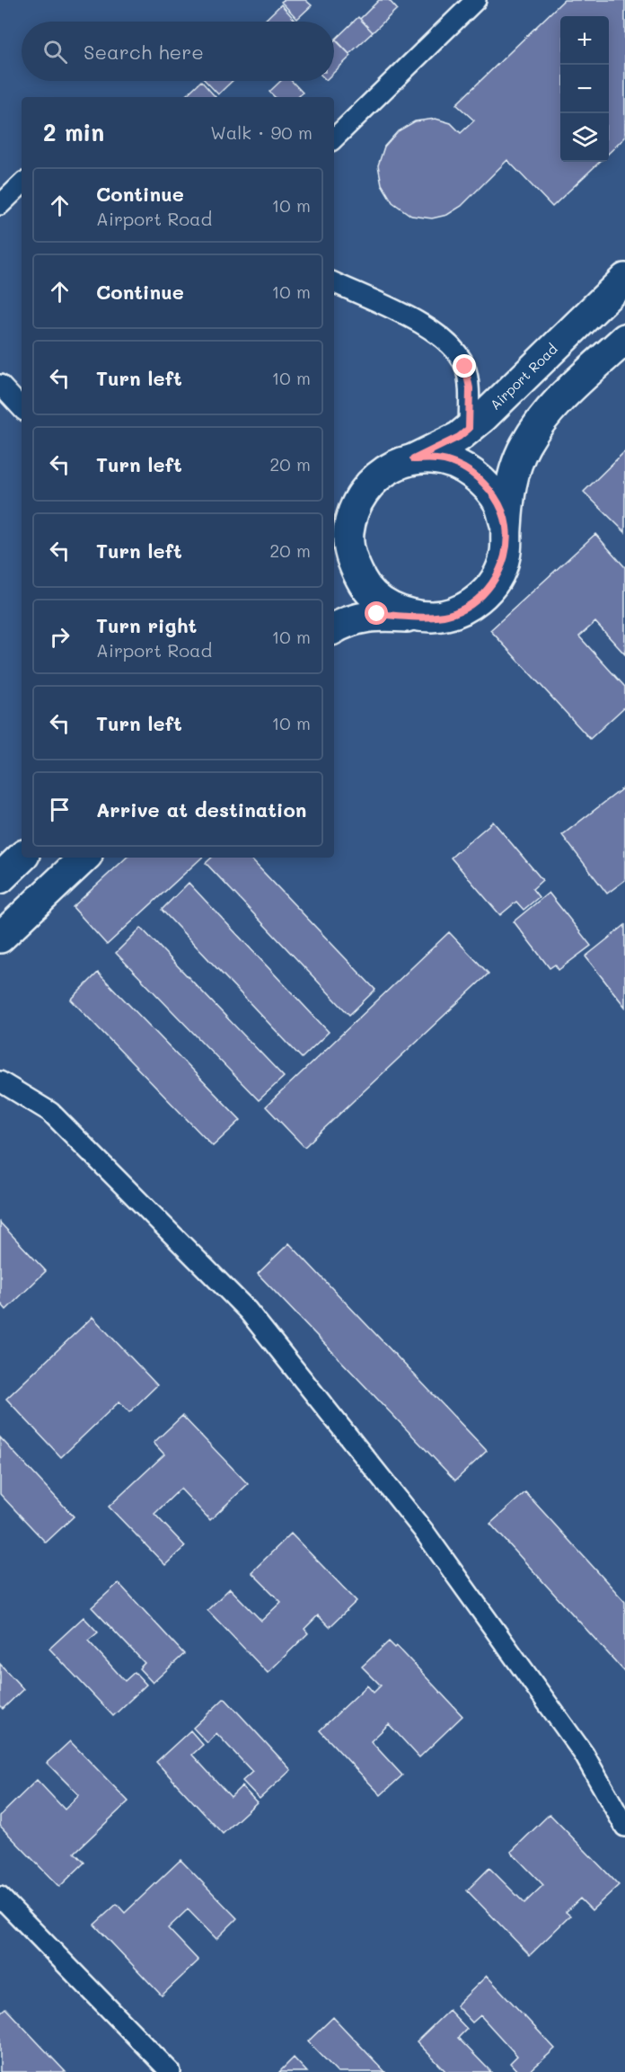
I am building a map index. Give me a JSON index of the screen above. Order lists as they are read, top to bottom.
{
  "streets": {
    "main road": ["Airport Road"]
  },
  "page": {
    "map_buttons": ["+", "−"],
    "search": "Search here",
    "heading": ["2 min", "Walk · 90 m"],
    "list": [
      ["Continue", "Airport Road", "10 m"],
      ["Continue", "10 m"],
      ["Turn left", "10 m"],
      ["Turn left", "20 m"],
      ["Turn left", "20 m"],
      ["Turn right", "Airport Road", "10 m"],
      ["Turn left", "10 m"],
      "Arrive at destination"
    ]
  }
}
